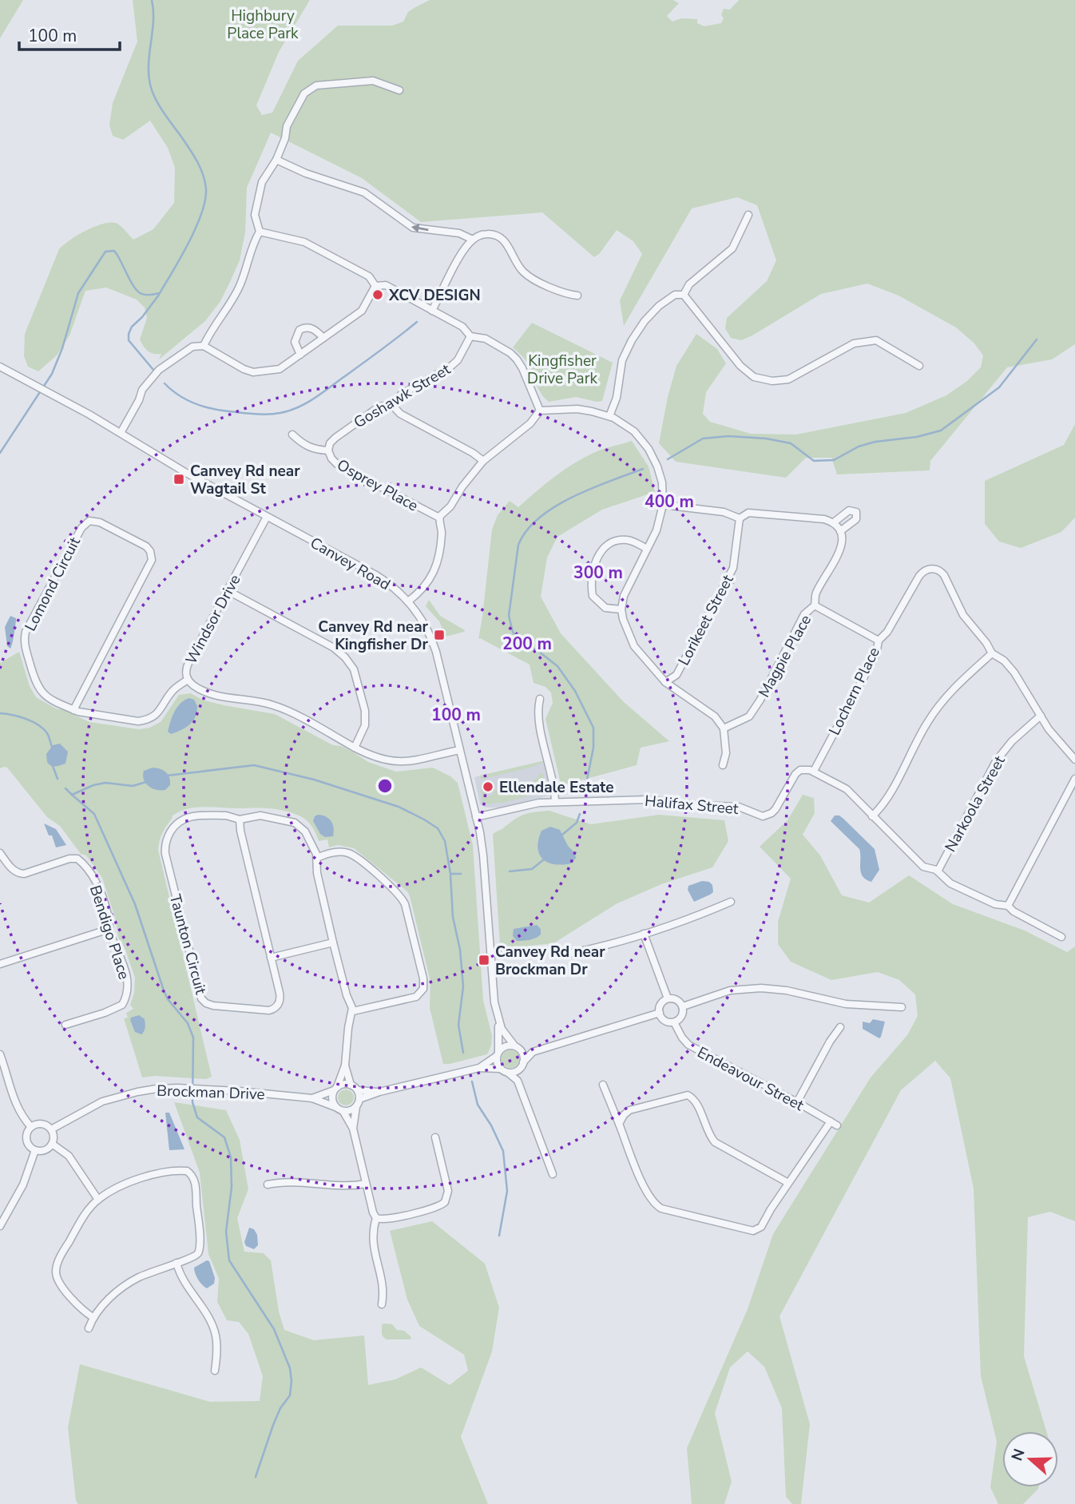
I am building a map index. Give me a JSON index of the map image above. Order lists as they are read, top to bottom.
{
  "streets": {
    "street": [
      "Goshawk Street",
      "Osprey Place",
      "Canvey Road",
      "Lomond Circuit",
      "Windsor Drive",
      "Lorikeet Street",
      "Magpie Place",
      "Lochern Place",
      "Narkoola Street",
      "Halifax Street",
      "Bendigo Place",
      "Taunton Circuit",
      "Endeavour Street",
      "Brockman Drive"
    ]
  },
  "crossings": [
    ["Goshawk Street", "Osprey Place"],
    ["Canvey Road", "Windsor Drive"],
    ["Canvey Road", "Halifax Street"],
    ["Lomond Circuit", "Windsor Drive"],
    ["Lochern Place", "Narkoola Street"],
    ["Lochern Place", "Halifax Street"]
  ],
  "parks": ["Highbury Place Park", "Kingfisher Drive Park"],
  "places": {
    "other": ["XCV DESIGN", "Ellendale Estate"],
    "transit": ["Canvey Rd near Wagtail St", "Canvey Rd near Kingfisher Dr", "Canvey Rd near Brockman Dr"]
  },
  "scale_bar": "100 m",
  "north": "left",
  "rings": [
    "400 m",
    "300 m",
    "200 m",
    "100 m"
  ]
}
